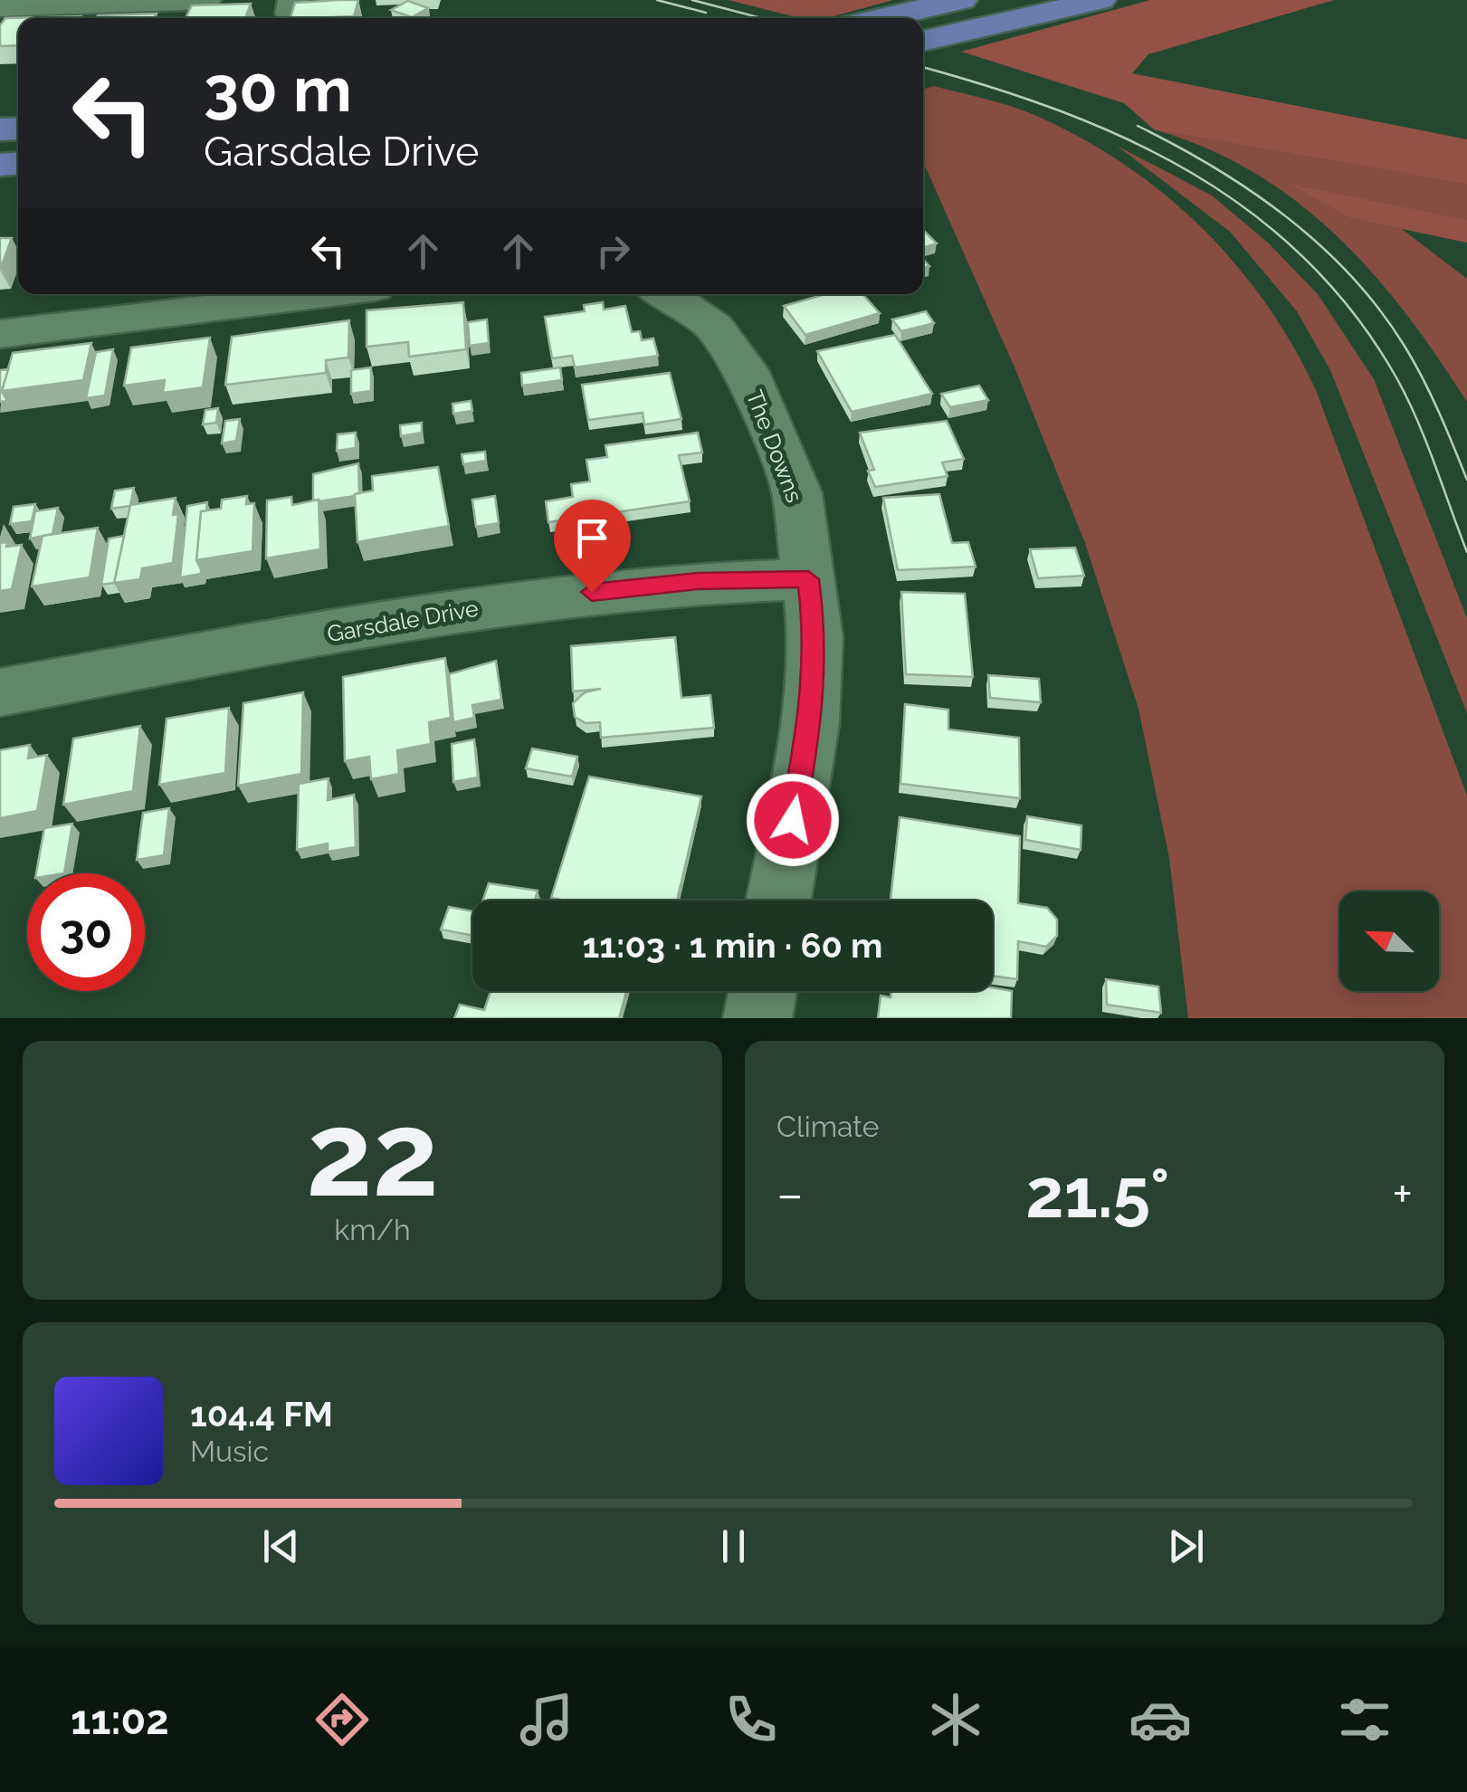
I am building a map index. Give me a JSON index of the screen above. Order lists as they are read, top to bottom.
{
  "streets": {
    "street": ["The Downs", "Garsdale Drive"]
  },
  "crossings": [
    ["The Downs", "Garsdale Drive"]
  ],
  "north": "top left",
  "page": {
    "turn": ["30 m", "Garsdale Drive"],
    "limit": "30",
    "trip": "11:03 · 1 min · 60 m",
    "tile": [
      ["22", "km/h"],
      "Climate"
    ],
    "heat": ["−", "21.5°", "+"],
    "song": ["104.4 FM", "Music"],
    "tabs": "11:02"
  }
}
